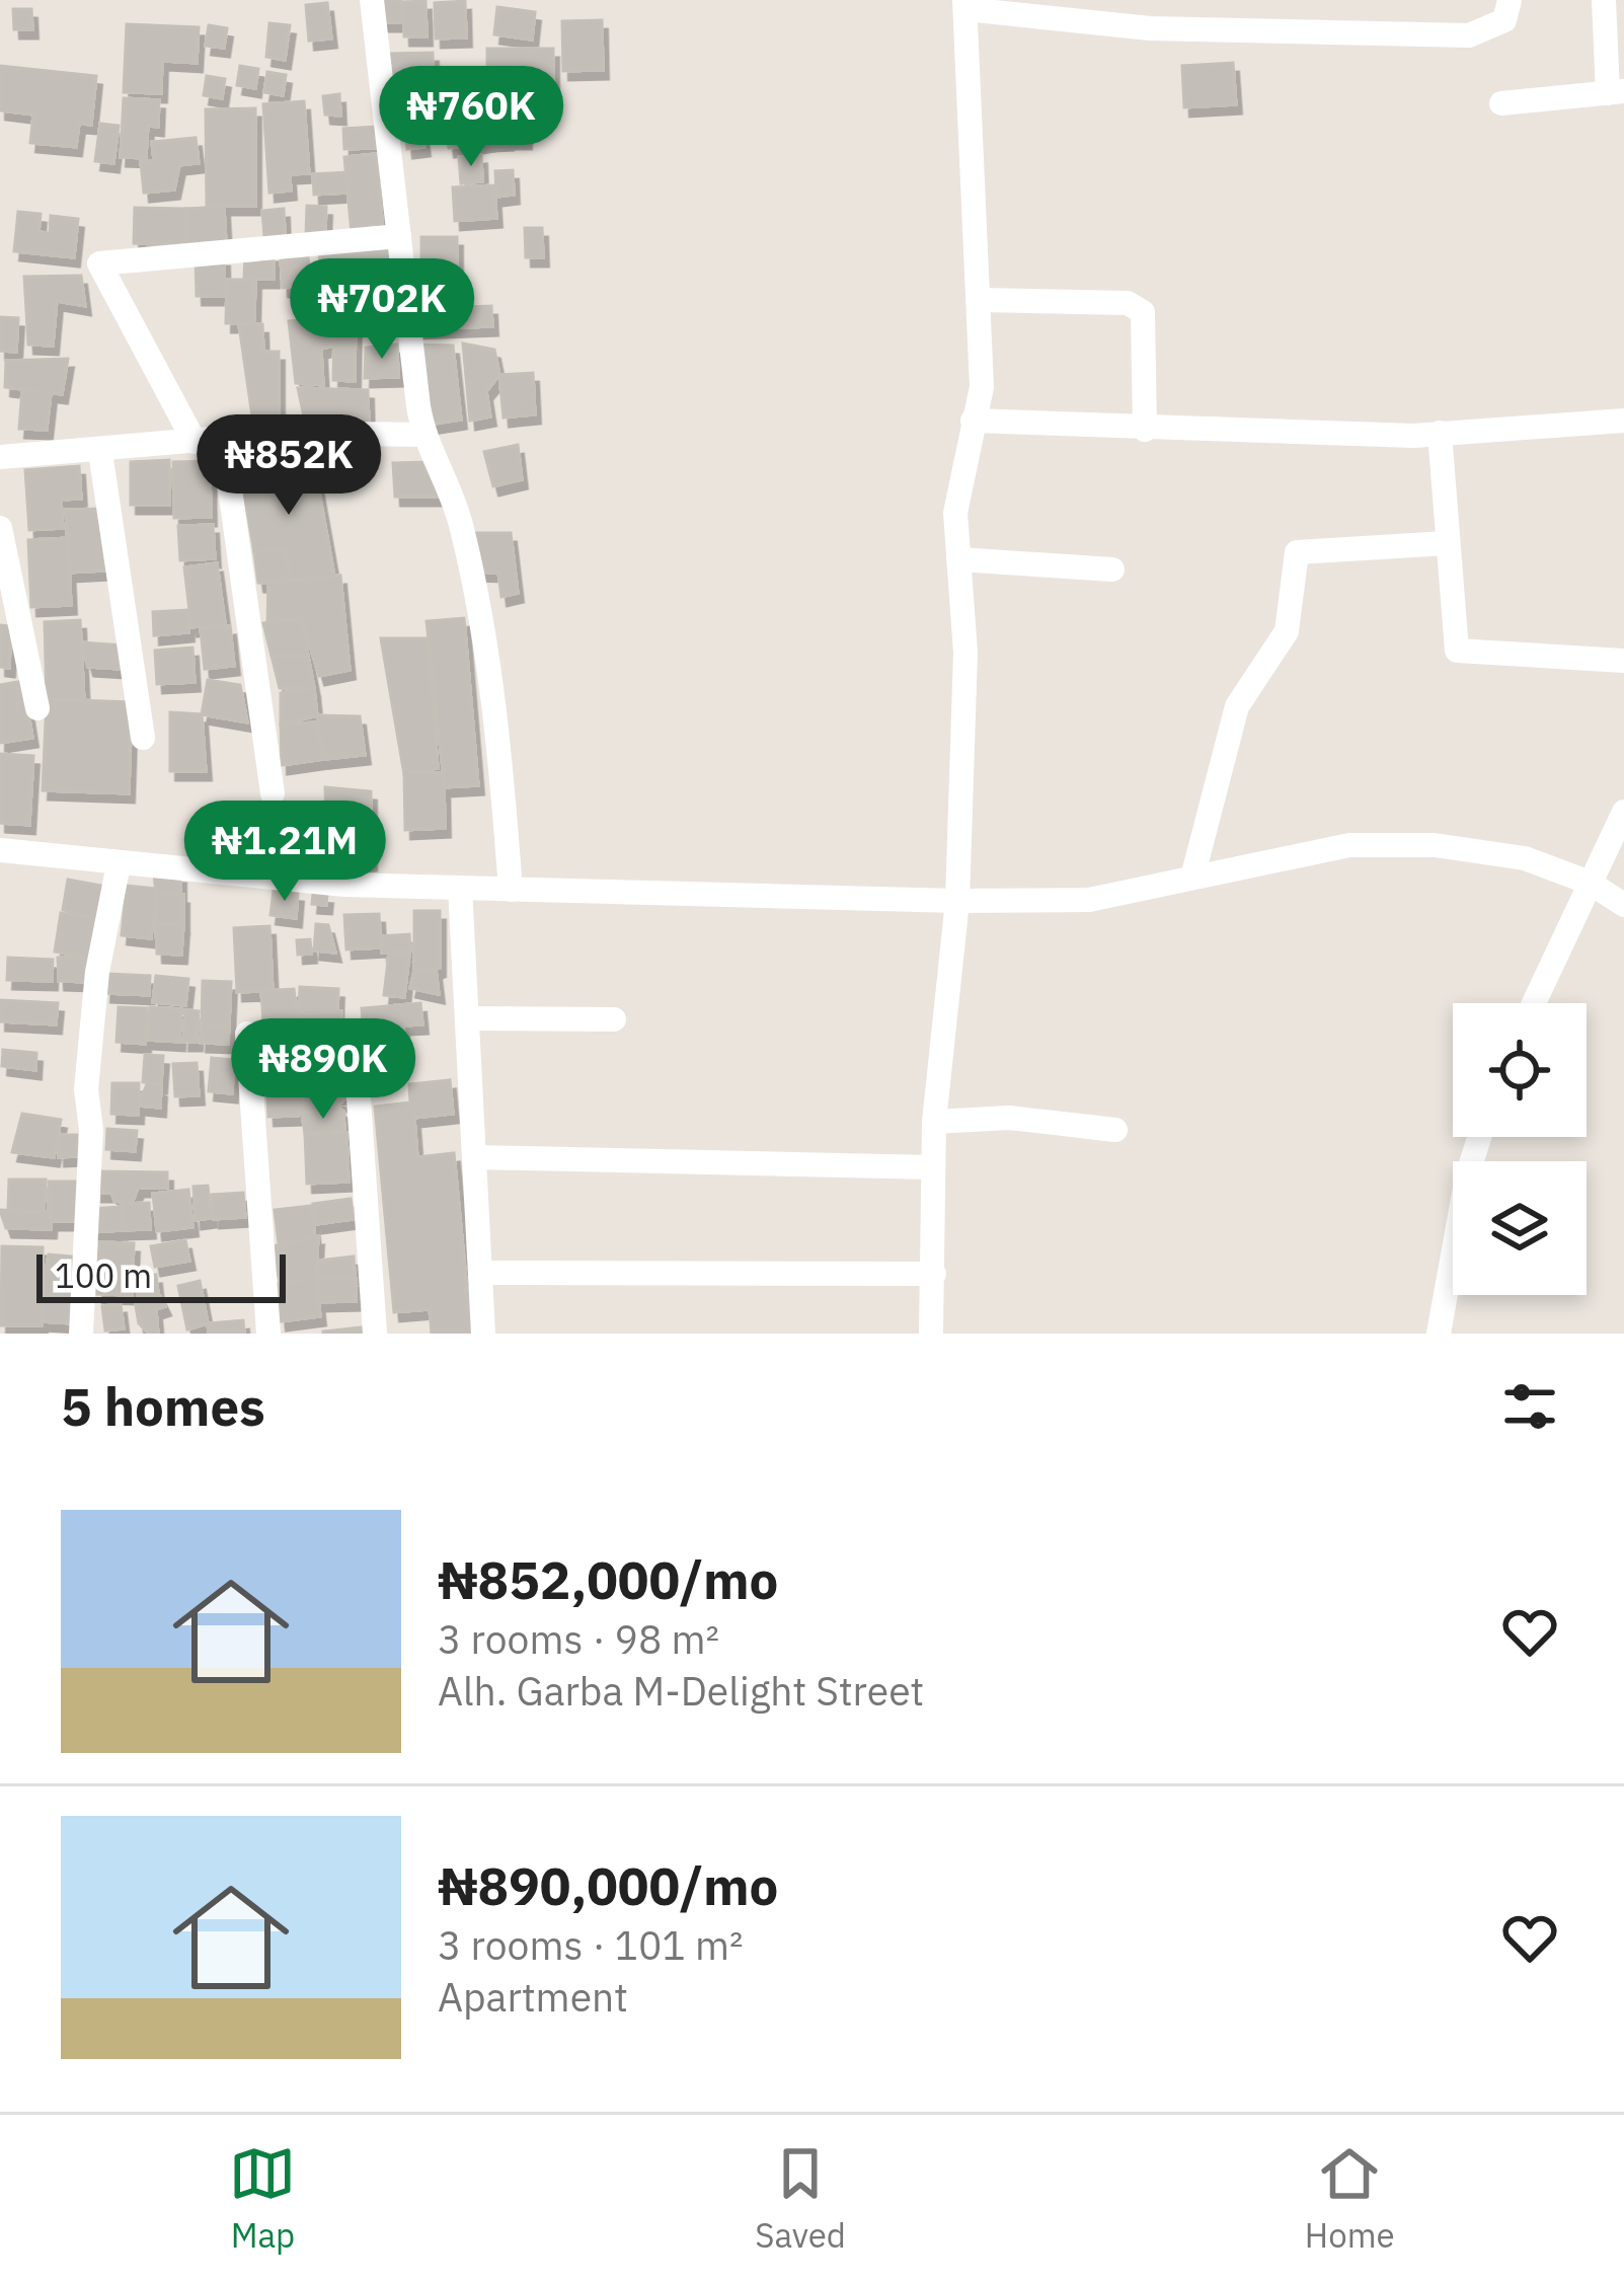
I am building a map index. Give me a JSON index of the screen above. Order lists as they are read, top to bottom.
{
  "scale_bar": "100 m",
  "page": {
    "price": [
      "₦760K",
      "₦702K",
      "₦852K",
      "₦1.21M",
      "₦890K"
    ],
    "scale": "100 m",
    "heading": "5 homes",
    "list": [
      {
        "name": "₦852,000/mo",
        "note": "3 rooms · 98 m² · Alh. Garba M-Delight Street"
      },
      {
        "name": "₦890,000/mo",
        "note": "3 rooms · 101 m² · Apartment"
      }
    ],
    "tabs": ["Map", "Saved", "Home"]
  }
}
